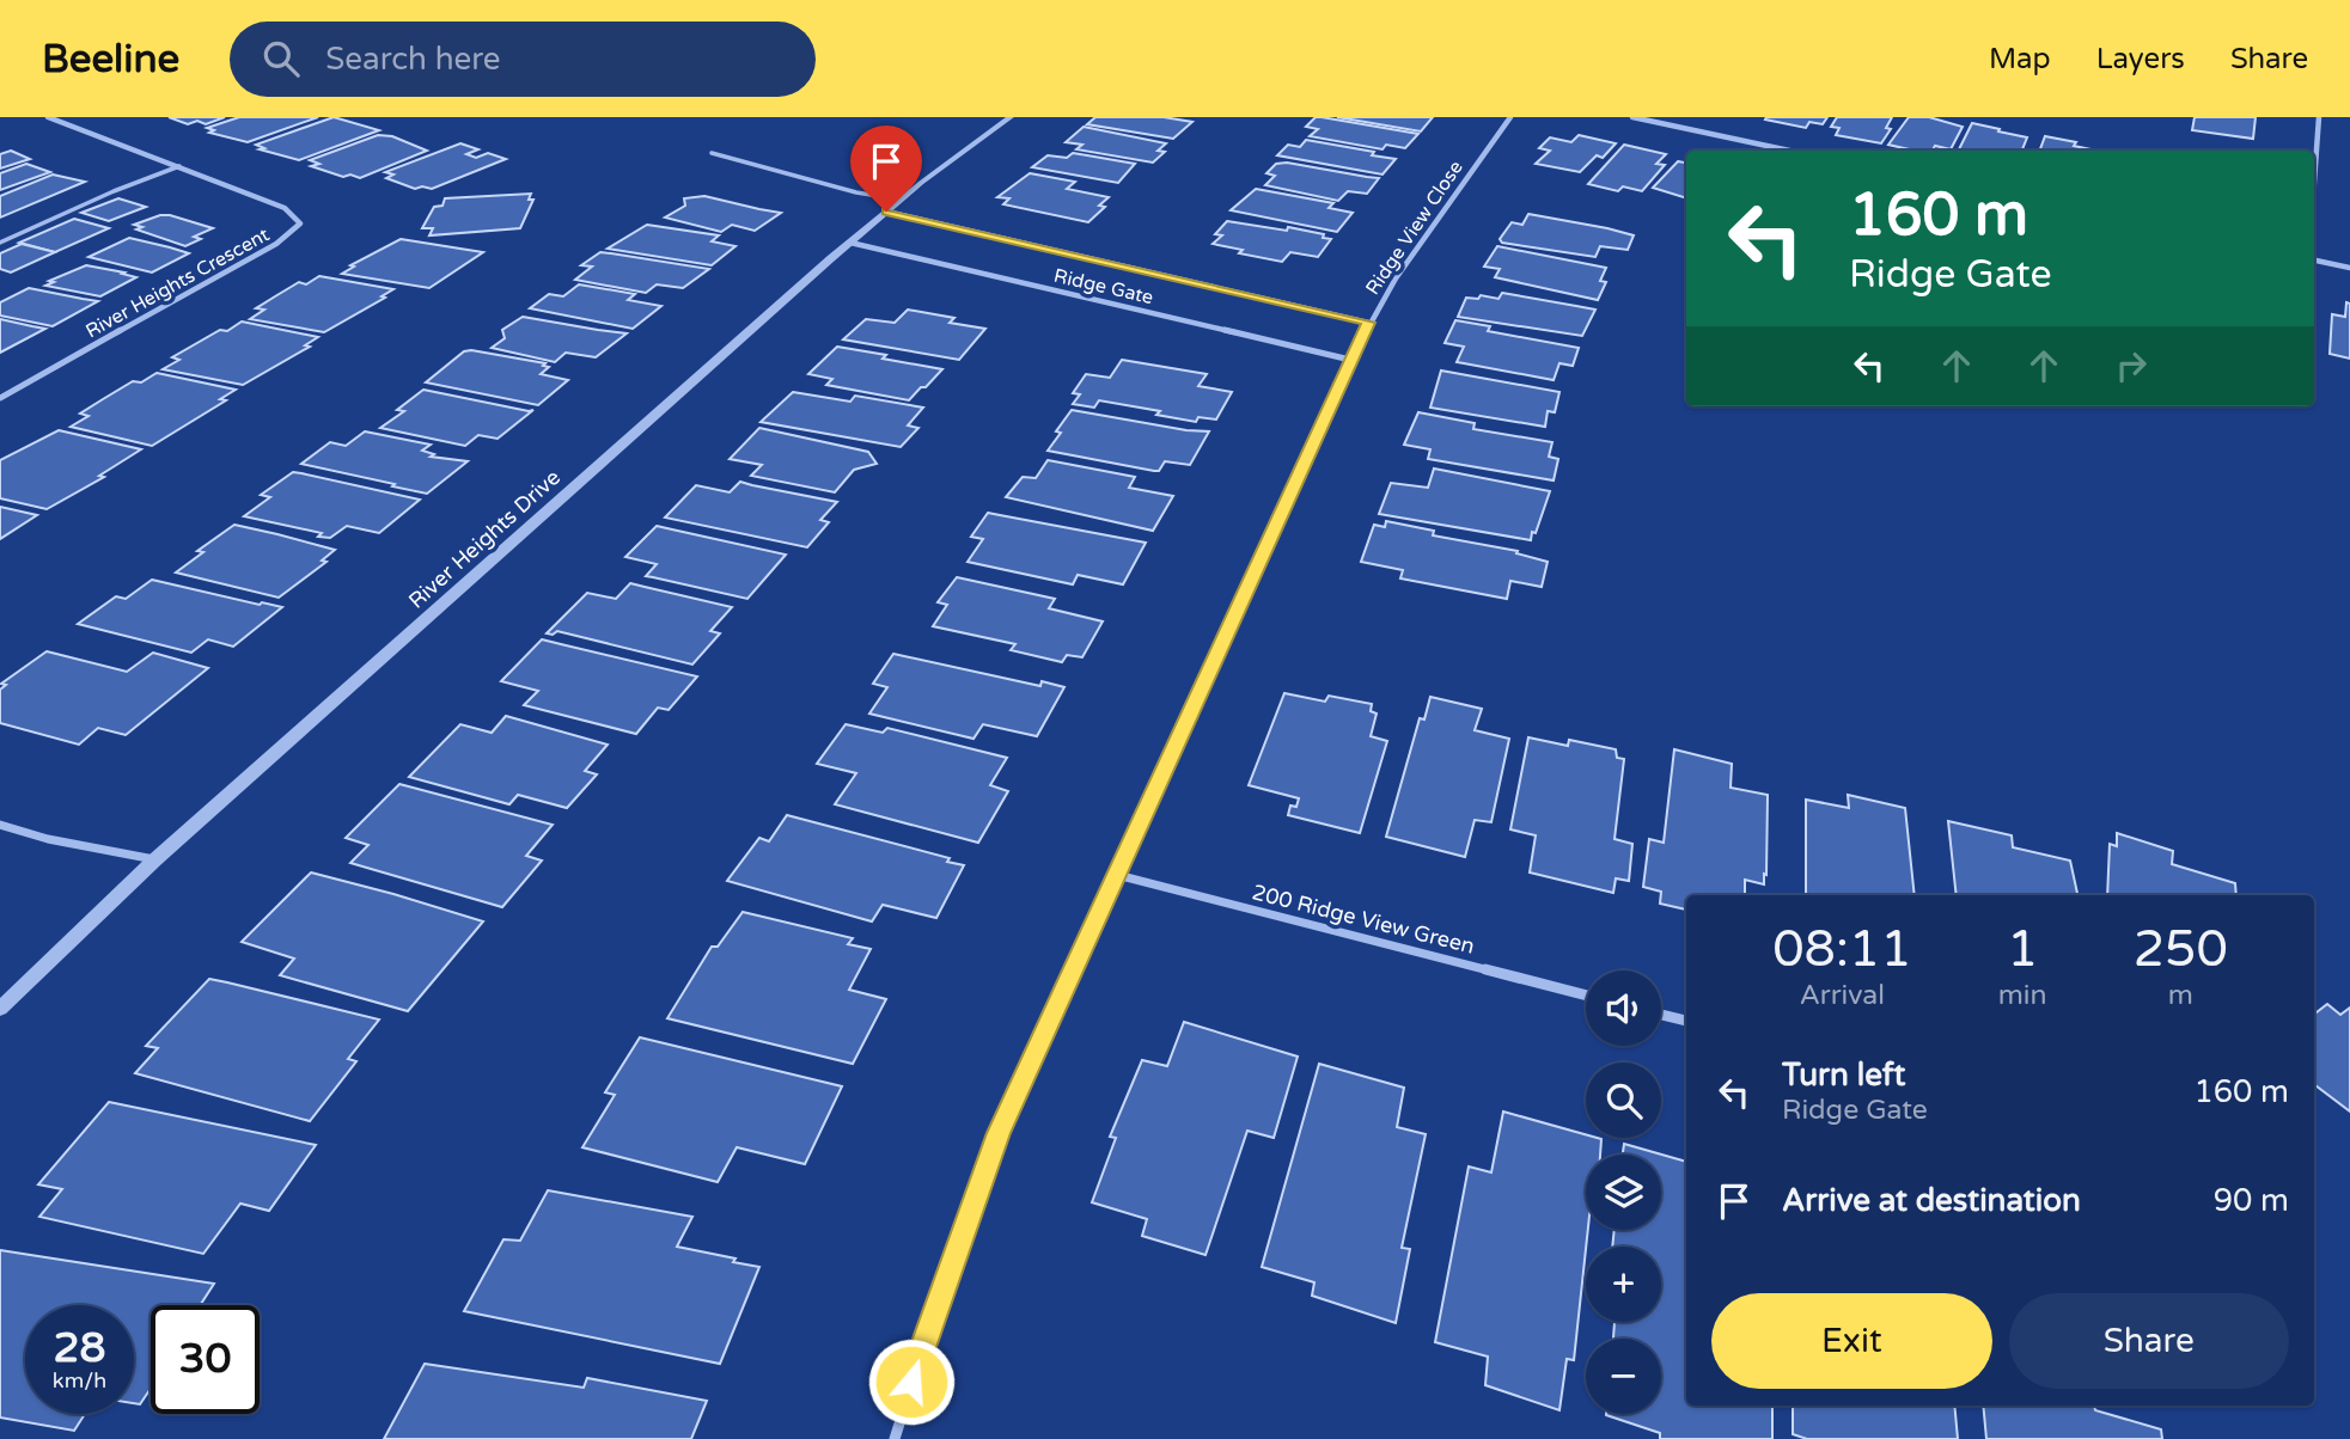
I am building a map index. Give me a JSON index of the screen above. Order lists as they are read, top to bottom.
{
  "streets": {
    "street": [
      "Ridge View Close",
      "River Heights Crescent",
      "Ridge Gate",
      "River Heights Drive",
      "200 Ridge View Green"
    ]
  },
  "crossings": [
    ["Ridge View Close", "Ridge Gate"],
    ["Ridge View Close", "200 Ridge View Green"],
    ["Ridge Gate", "River Heights Drive"]
  ],
  "page": {
    "header": "Beeline",
    "search": "Search here",
    "nav": ["Map", "Layers", "Share"],
    "turn": ["160 m", "Ridge Gate"],
    "eta": [
      "08:11",
      "Arrival",
      "1",
      "min",
      "250",
      "m"
    ],
    "map_buttons": ["+", "−"],
    "list": [
      {
        "name": "Turn left",
        "note": "Ridge Gate",
        "value": "160 m"
      },
      {
        "name": "Arrive at destination",
        "value": "90 m"
      }
    ],
    "buttons": ["Exit", "Share"],
    "speed": "28 km/h",
    "limit": "30"
  }
}
